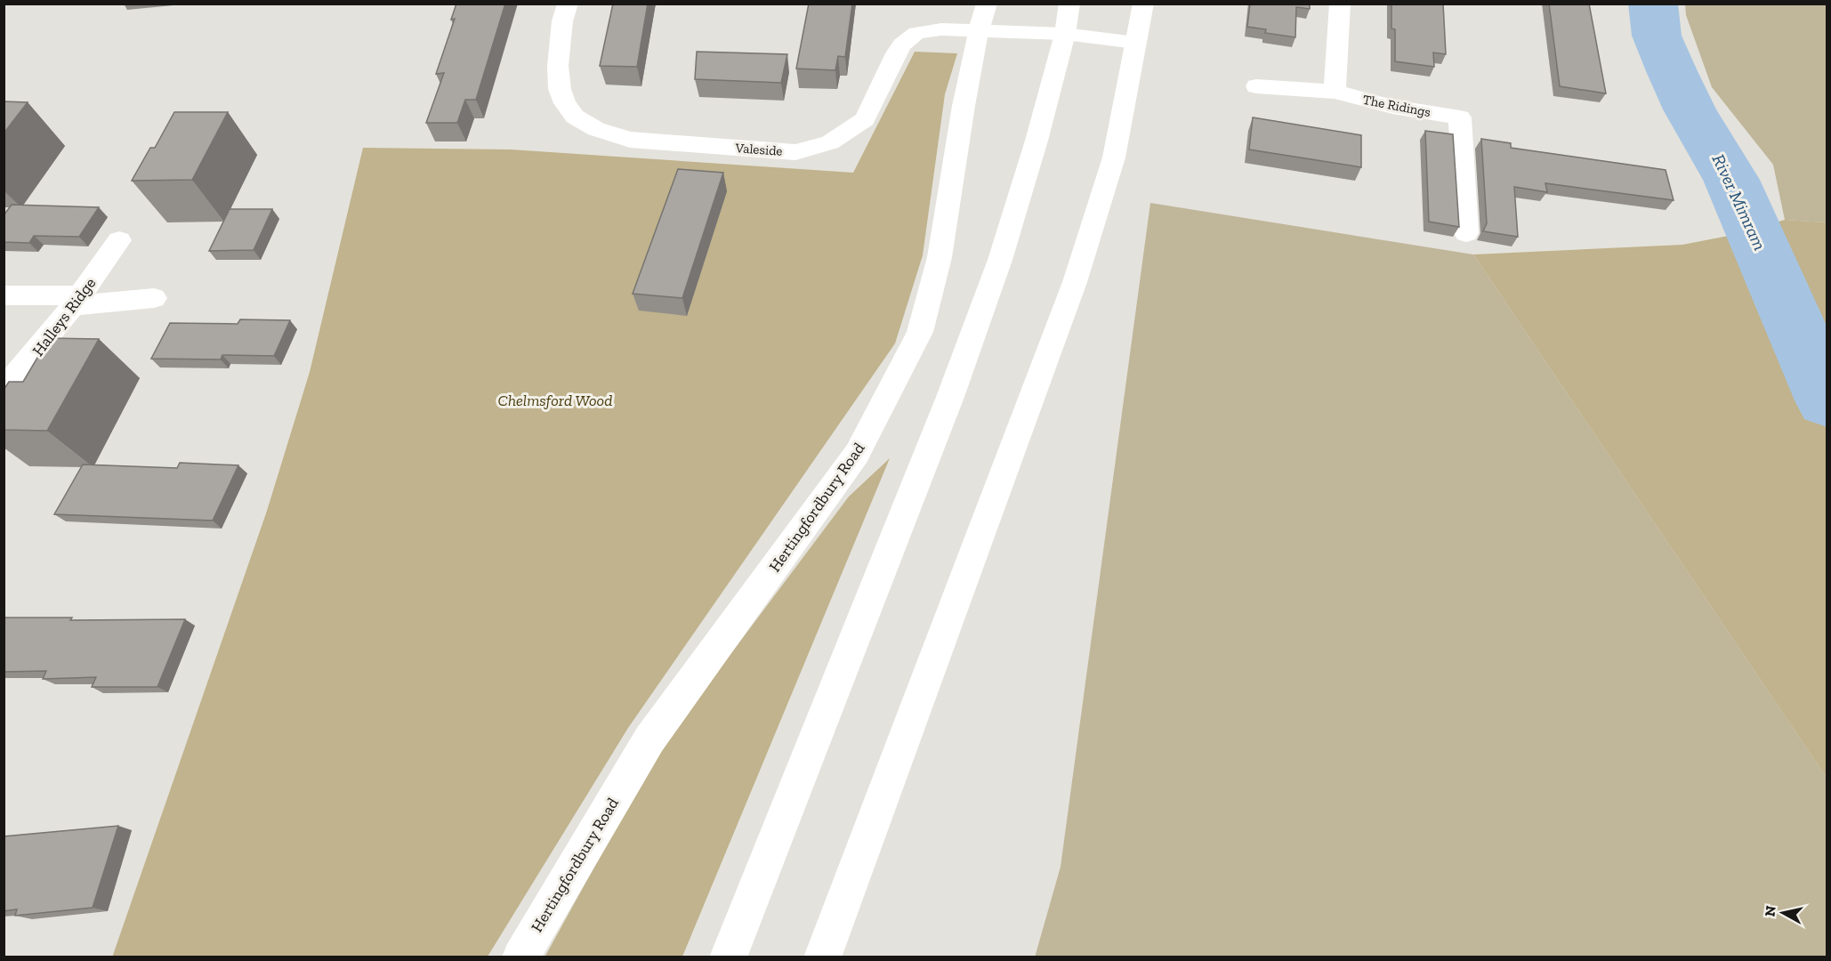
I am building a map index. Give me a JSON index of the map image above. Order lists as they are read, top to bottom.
{
  "streets": {
    "main road": [
      "The Ridings",
      "Valeside",
      "Halleys Ridge",
      "Hertingfordbury Road"
    ]
  },
  "crossings": [
    ["Valeside", "Hertingfordbury Road"]
  ],
  "water": ["River Mimram"],
  "parks": ["Chelmsford Wood"],
  "north": "left"
}
